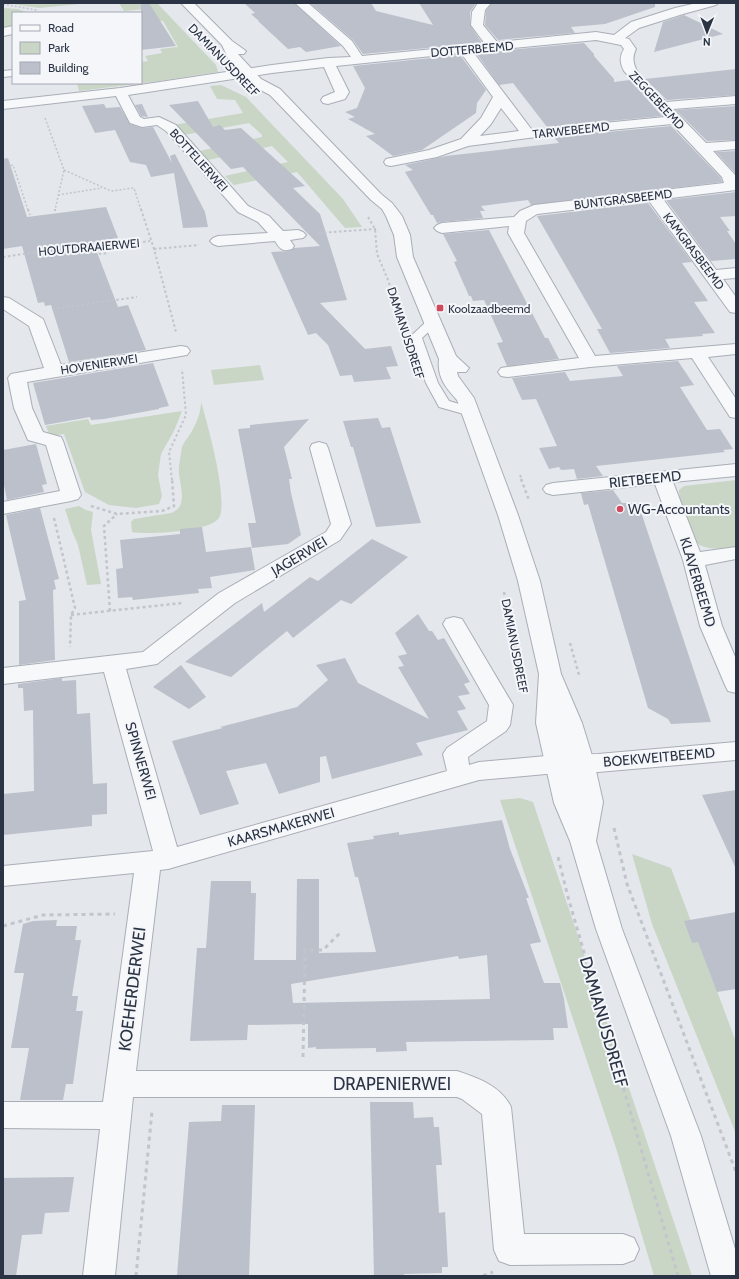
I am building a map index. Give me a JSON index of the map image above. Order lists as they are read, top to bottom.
{
  "streets": {
    "street": [
      "DOTTERBEEMD",
      "DAMIANUSDREEF",
      "ZEGGEBEEMD",
      "TARWEBEEMD",
      "BOTTELIERWEI",
      "BUNTGRASBEEMD",
      "KAMGRASBEEMD",
      "HOVENIERWEI",
      "RIETBEEMD",
      "JAGERWEI",
      "KLAVERBEEMD",
      "BOEKWEITBEEMD",
      "SPINNERWEI",
      "KAARSMAKERWEI",
      "KOEHERDERWEI",
      "DRAPENIERWEI"
    ],
    "path": ["HOUTDRAAIERWEI"]
  },
  "crossings": [
    ["DOTTERBEEMD", "DAMIANUSDREEF"],
    ["DOTTERBEEMD", "ZEGGEBEEMD"],
    ["DOTTERBEEMD", "BOTTELIERWEI"],
    ["DAMIANUSDREEF", "BOEKWEITBEEMD"],
    ["DAMIANUSDREEF", "KAARSMAKERWEI"],
    ["ZEGGEBEEMD", "TARWEBEEMD"],
    ["ZEGGEBEEMD", "BUNTGRASBEEMD"],
    ["BUNTGRASBEEMD", "KAMGRASBEEMD"],
    ["RIETBEEMD", "KLAVERBEEMD"],
    ["JAGERWEI", "SPINNERWEI"],
    ["BOEKWEITBEEMD", "KAARSMAKERWEI"],
    ["SPINNERWEI", "KAARSMAKERWEI"],
    ["SPINNERWEI", "KOEHERDERWEI"],
    ["KAARSMAKERWEI", "KOEHERDERWEI"],
    ["KOEHERDERWEI", "DRAPENIERWEI"]
  ],
  "places": {
    "transit": ["Koolzaadbeemd"],
    "other": ["WG-Accountants"]
  },
  "legend": ["Road", "Park", "Building"],
  "north": "bottom"
}
